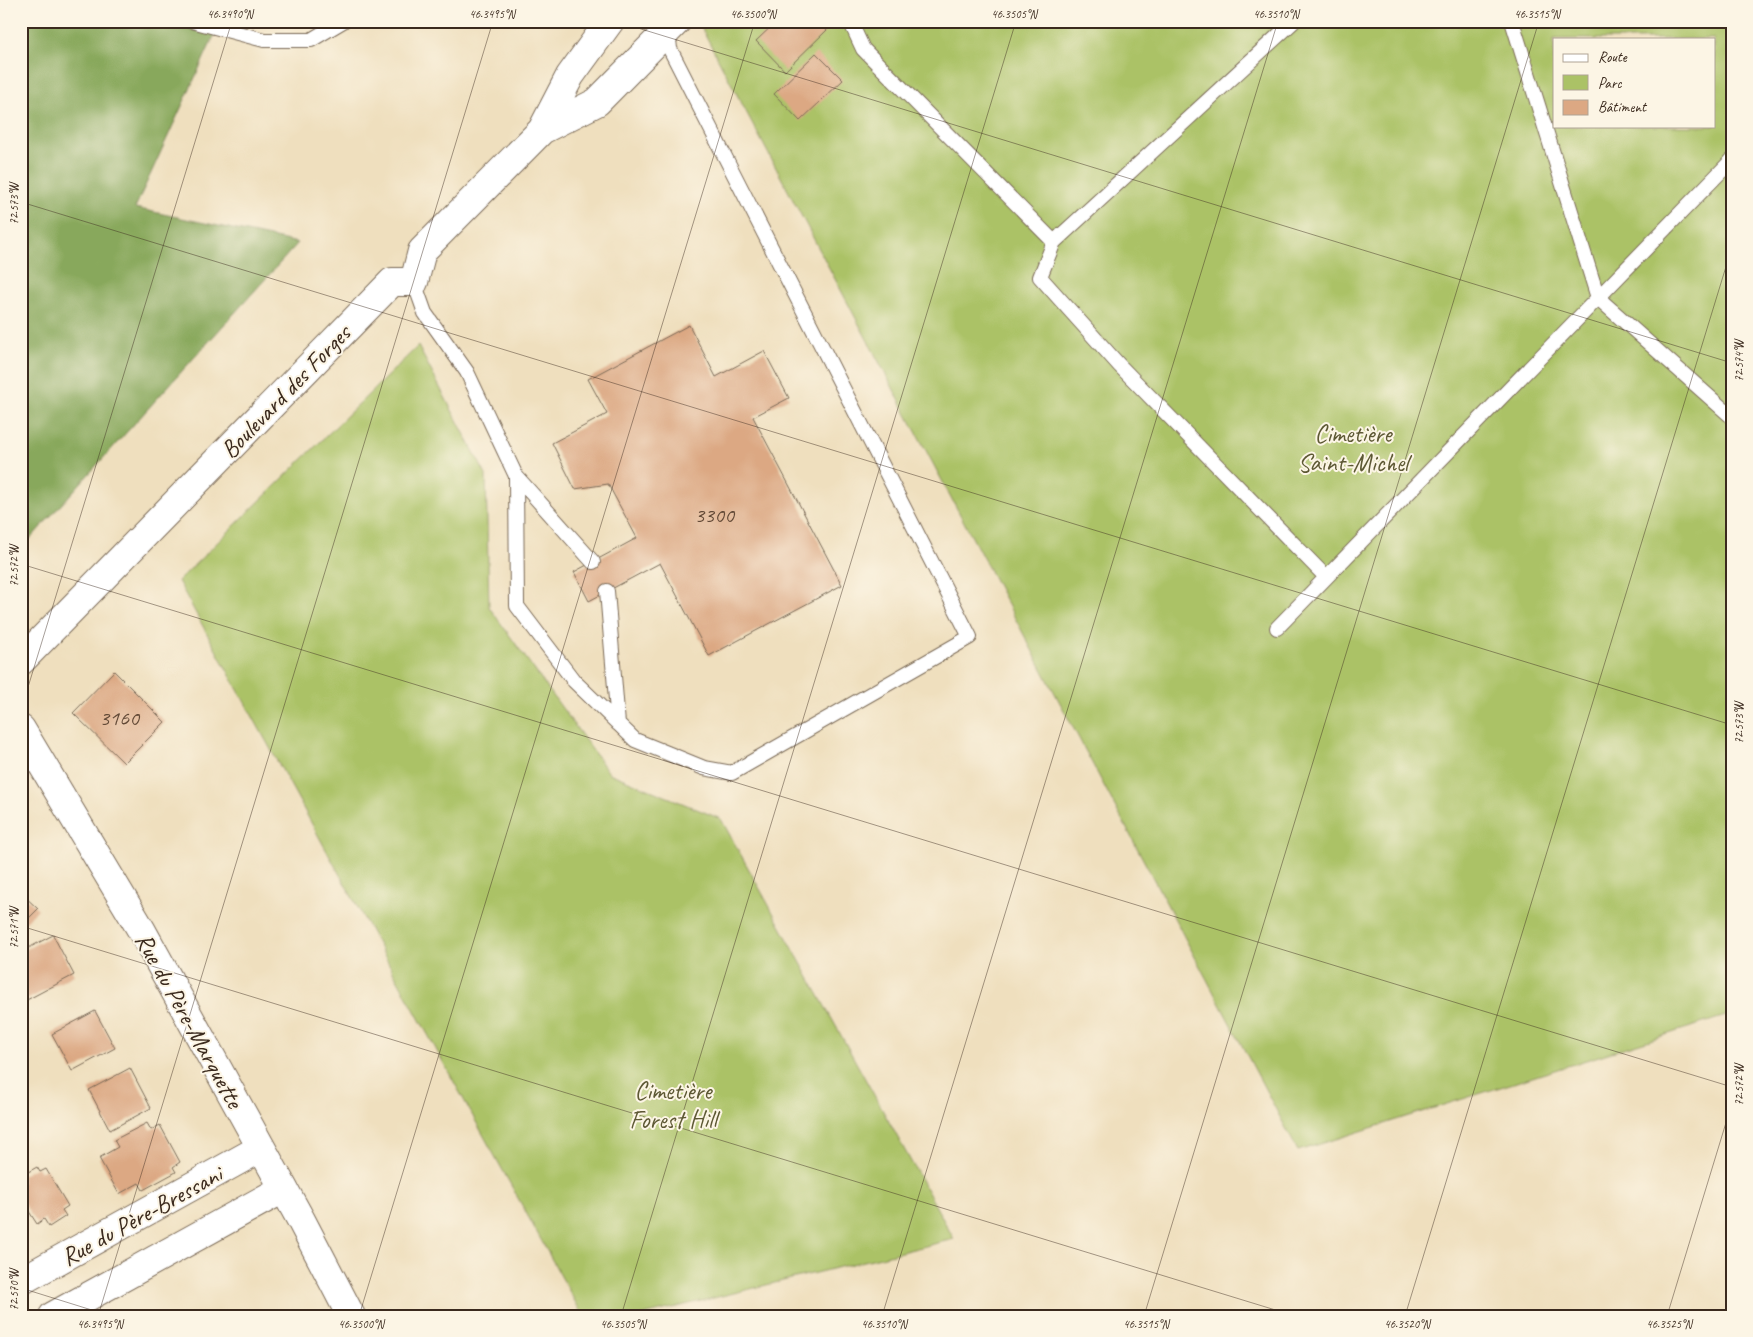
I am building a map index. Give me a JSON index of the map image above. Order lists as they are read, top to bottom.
{
  "streets": {
    "street": ["Boulevard des Forges", "Rue du Père-Marquette", "Rue du Père-Bressani"]
  },
  "crossings": [
    ["Rue du Père-Marquette", "Rue du Père-Bressani"]
  ],
  "parks": ["Cimetière Saint-Michel", "Cimetière Forest Hill"],
  "house_numbers": ["3300", "3160"],
  "legend": ["Route", "Parc", "Bâtiment"],
  "coordinates": [
    "46.3490°N",
    "46.3495°N",
    "46.3500°N",
    "46.3505°N",
    "46.3510°N",
    "46.3515°N",
    "72.573°W",
    "72.574°W",
    "72.572°W",
    "72.571°W",
    "72.570°W",
    "46.3520°N",
    "46.3525°N"
  ]
}
